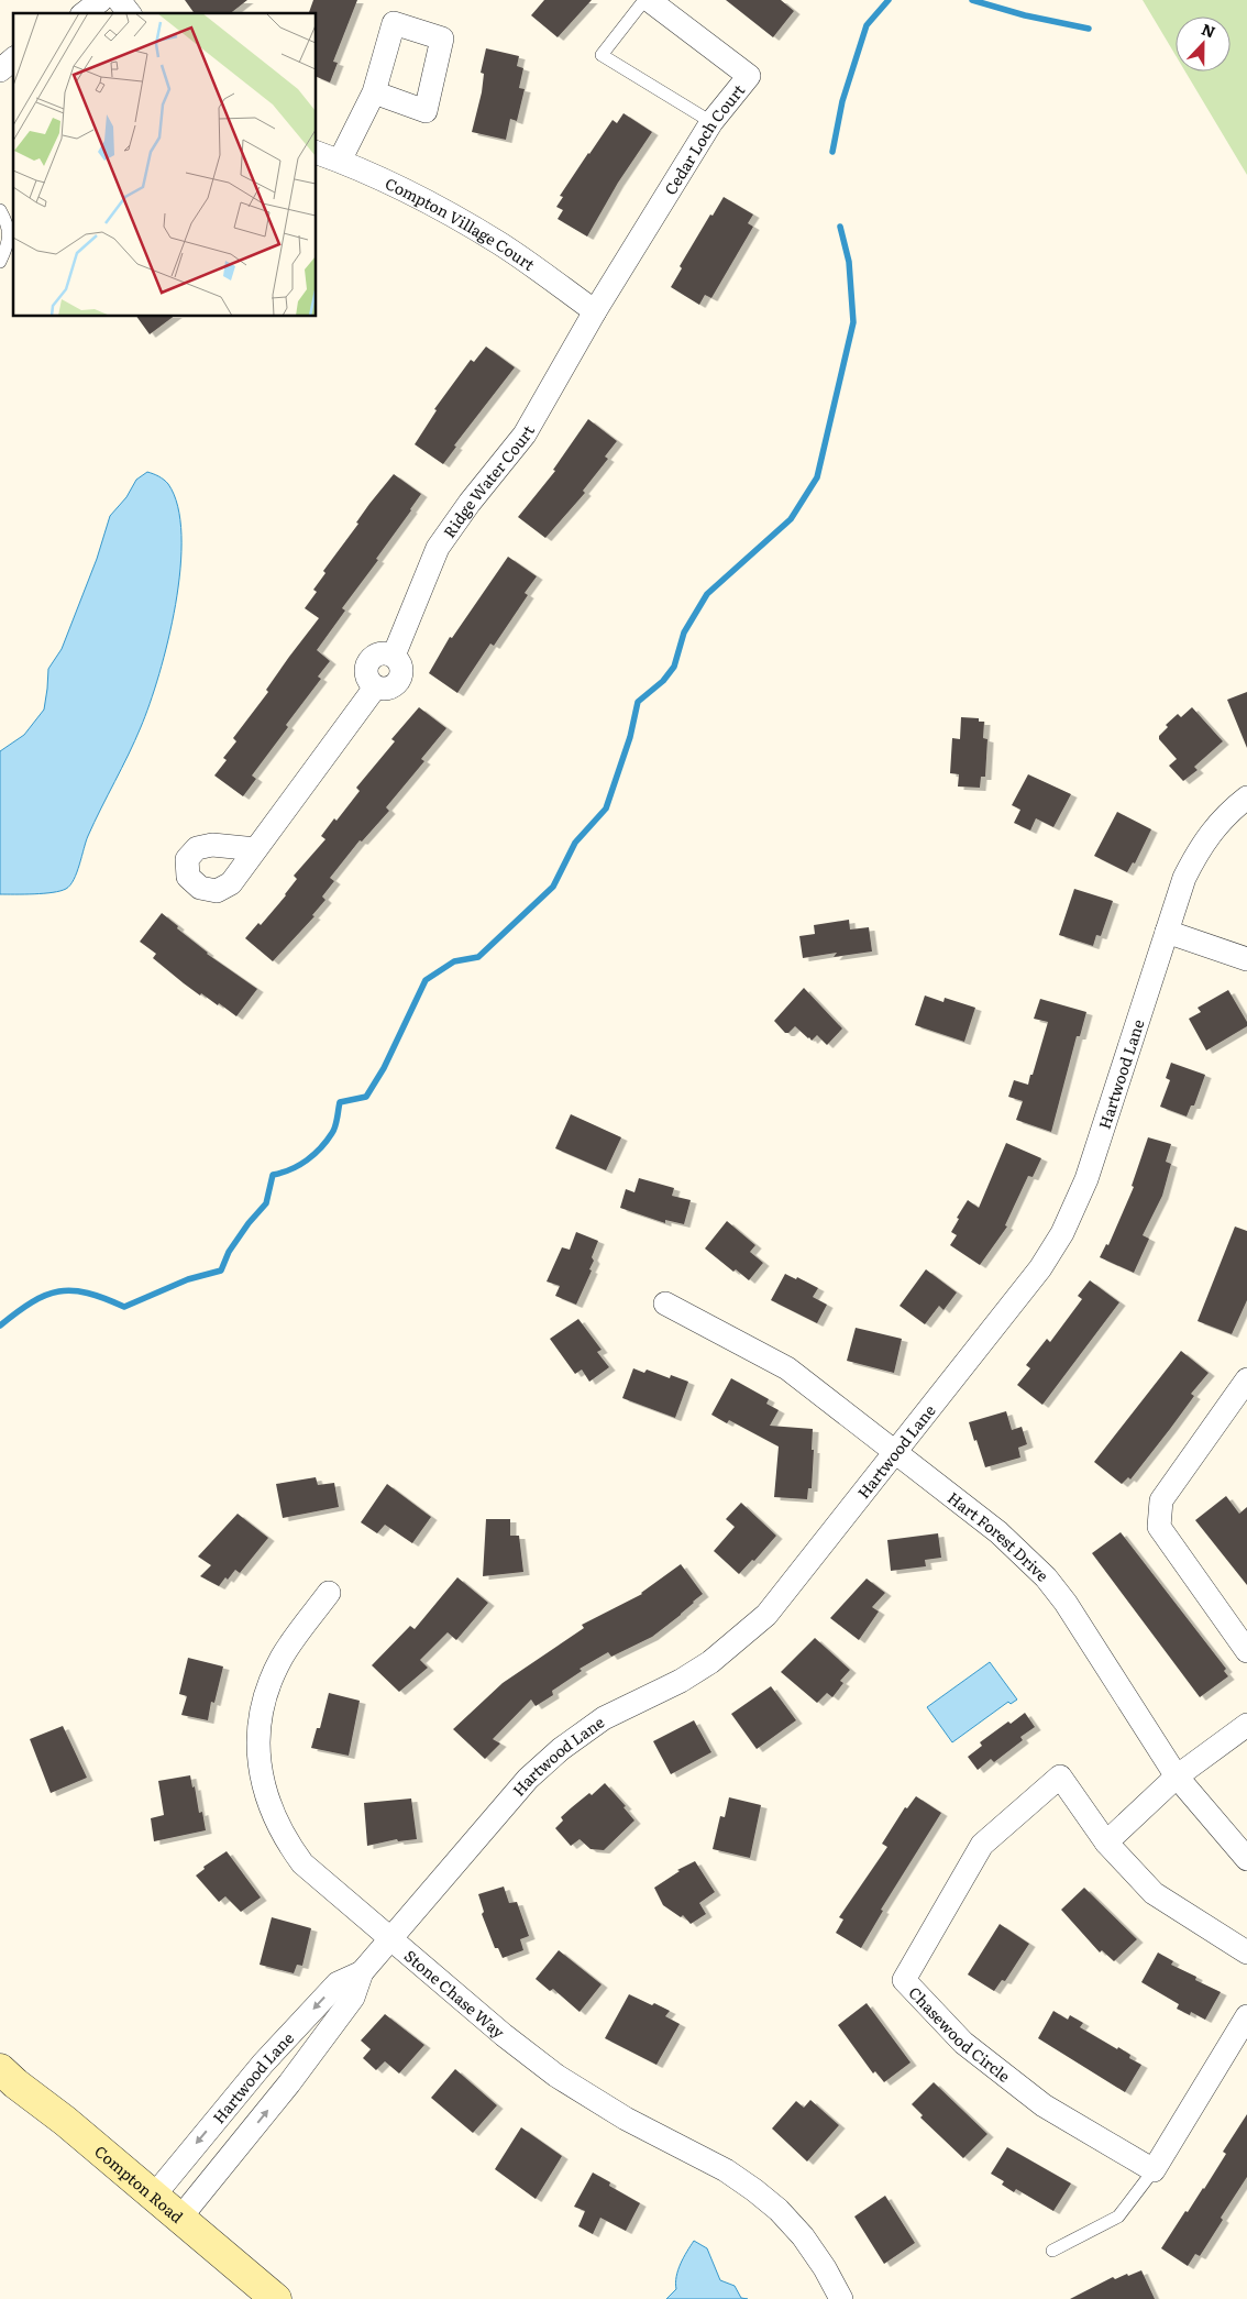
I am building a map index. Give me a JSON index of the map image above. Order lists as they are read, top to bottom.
{
  "streets": {
    "main road": ["Compton Road"],
    "street": [
      "Cedar Loch Court",
      "Compton Village Court",
      "Ridge Water Court",
      "Hartwood Lane",
      "Hart Forest Drive",
      "Stone Chase Way",
      "Chasewood Circle"
    ]
  },
  "crossings": [
    ["Cedar Loch Court", "Compton Village Court"],
    ["Cedar Loch Court", "Ridge Water Court"],
    ["Compton Village Court", "Ridge Water Court"],
    ["Hartwood Lane", "Hart Forest Drive"],
    ["Hartwood Lane", "Stone Chase Way"],
    ["Hartwood Lane", "Compton Road"]
  ],
  "north": "top"
}
